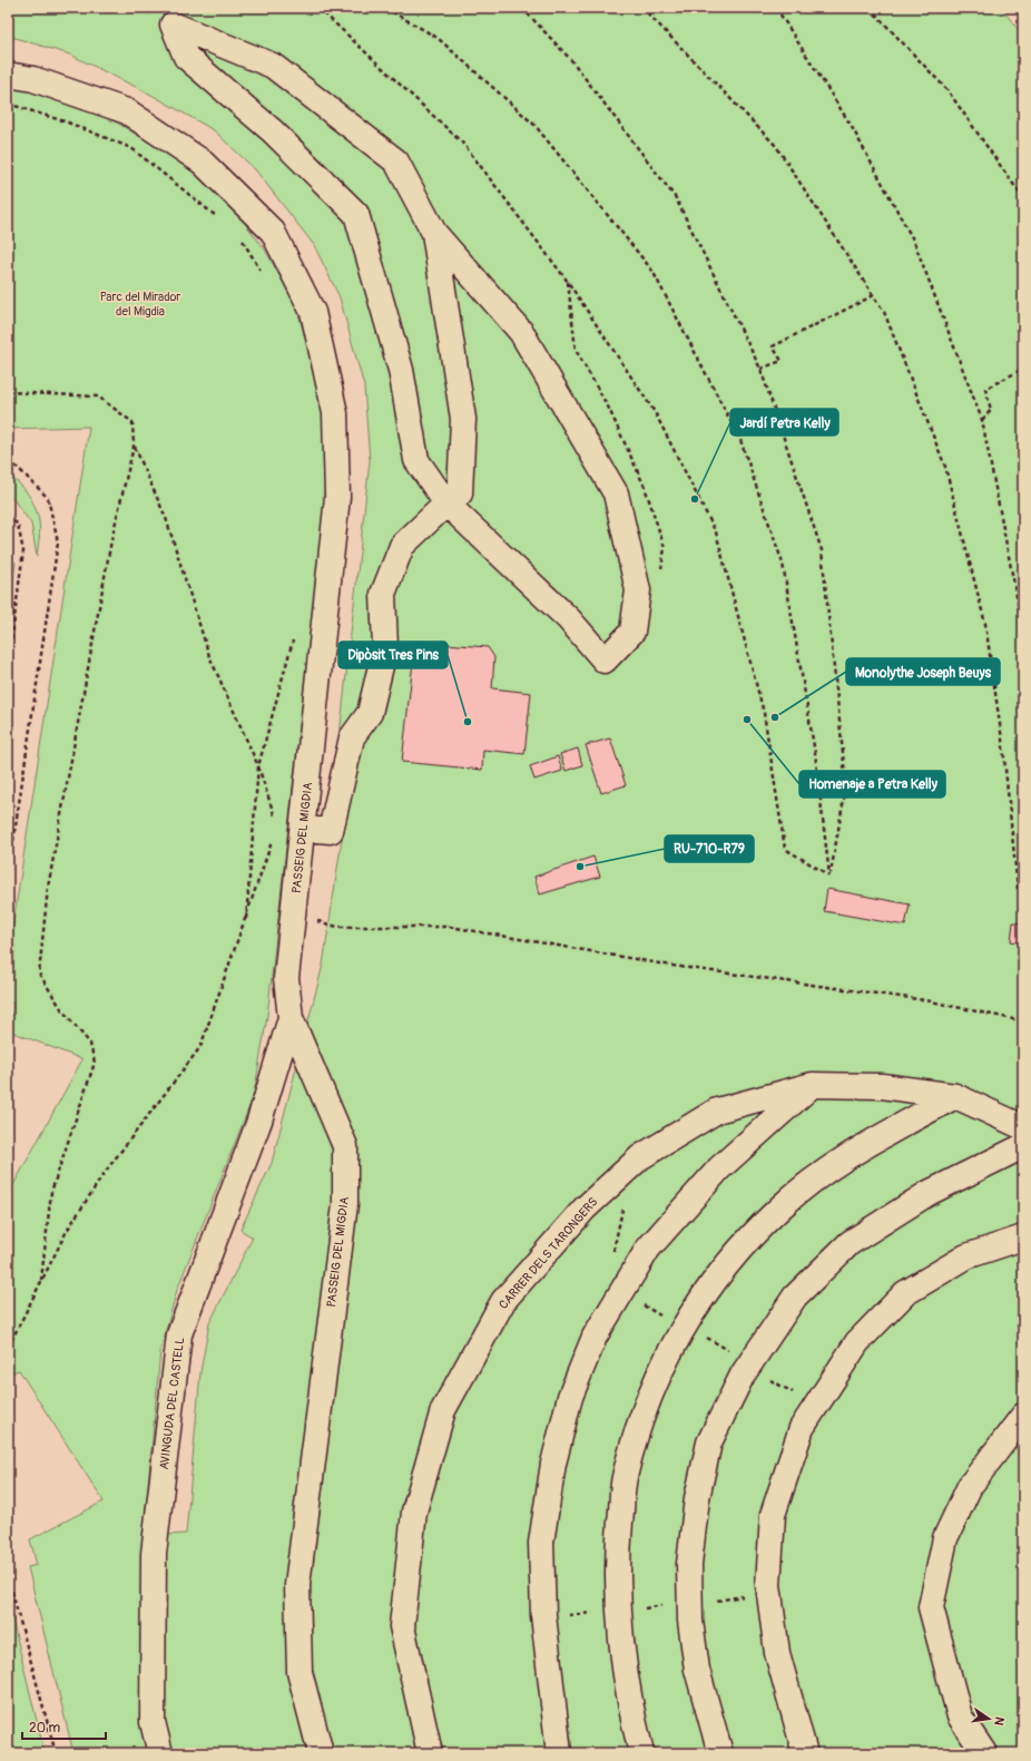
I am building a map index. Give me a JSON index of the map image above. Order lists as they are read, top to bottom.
{
  "streets": {
    "street": ["PASSEIG DEL MIGDIA", "CARRER DELS TARONGERS", "AVINGUDA DEL CASTELL"]
  },
  "crossings": [
    ["PASSEIG DEL MIGDIA", "AVINGUDA DEL CASTELL"]
  ],
  "parks": ["Parc del Mirador del Migdia"],
  "places": [
    "Jardí Petra Kelly",
    "Monolythe Joseph Beuys",
    "Homenaje a Petra Kelly",
    "Dipòsit Tres Pins",
    "RU-710-R79"
  ],
  "scale_bar": "20 m",
  "north": "right"
}
